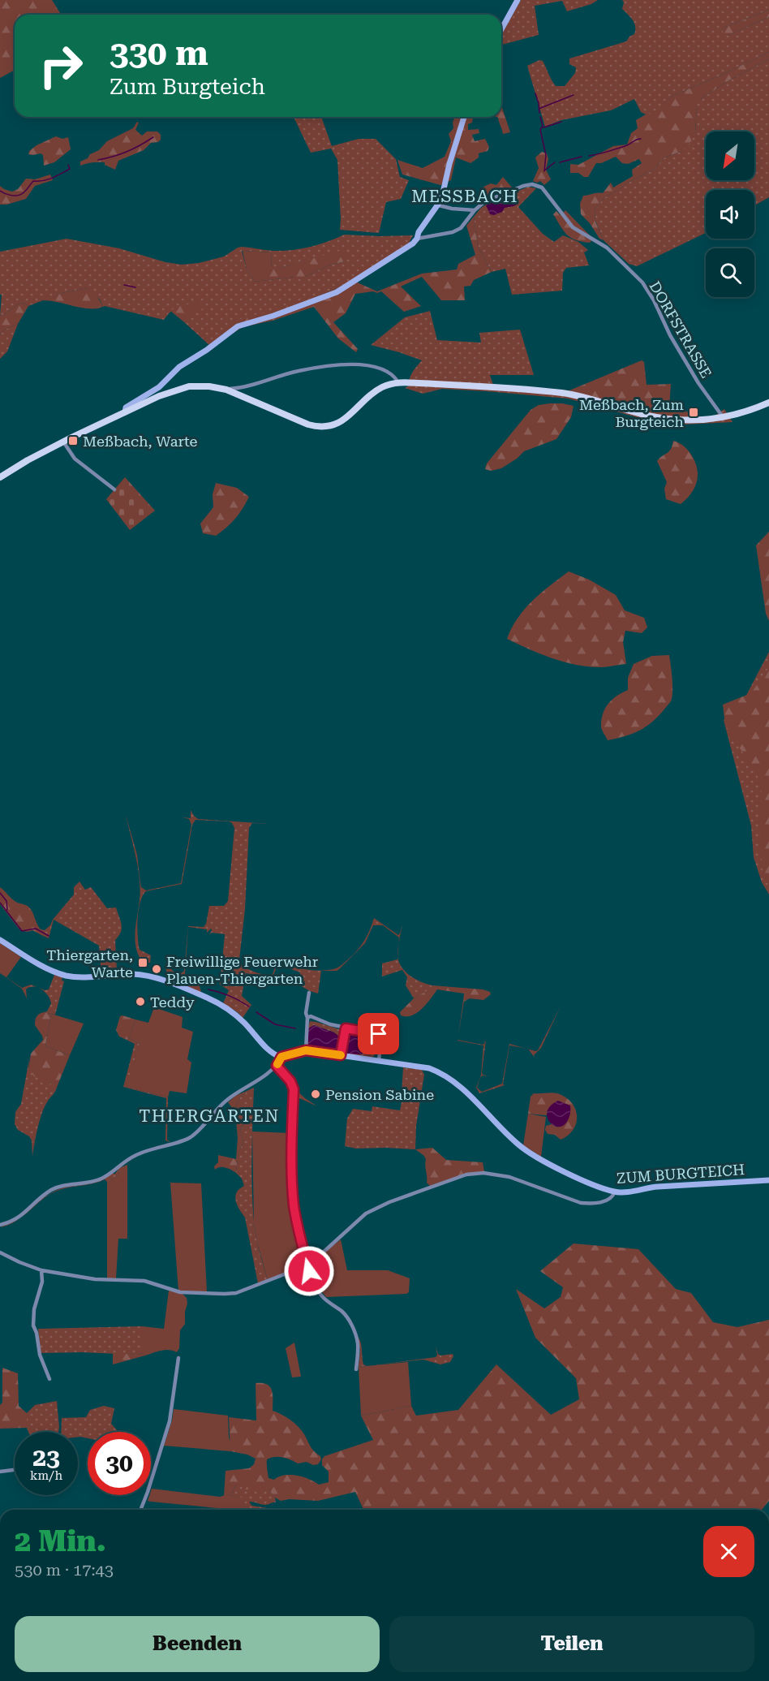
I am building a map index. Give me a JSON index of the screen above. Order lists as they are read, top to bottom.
{
  "streets": {
    "street": ["DORFSTRASSE", "ZUM BURGTEICH"]
  },
  "districts": ["MESSBACH", "THIERGARTEN"],
  "places": {
    "transit": ["Meßbach, Zum Burgteich", "Meßbach, Warte", "Thiergarten, Warte"],
    "other": ["Freiwillige Feuerwehr Plauen-Thiergarten", "Teddy", "Pension Sabine"]
  },
  "north": "bottom left",
  "page": {
    "turn": ["330 m", "Zum Burgteich"],
    "speed": "23 km/h",
    "limit": "30",
    "heading": ["2 Min.", "530 m · 17:43"],
    "buttons": ["Beenden", "Teilen"]
  }
}
